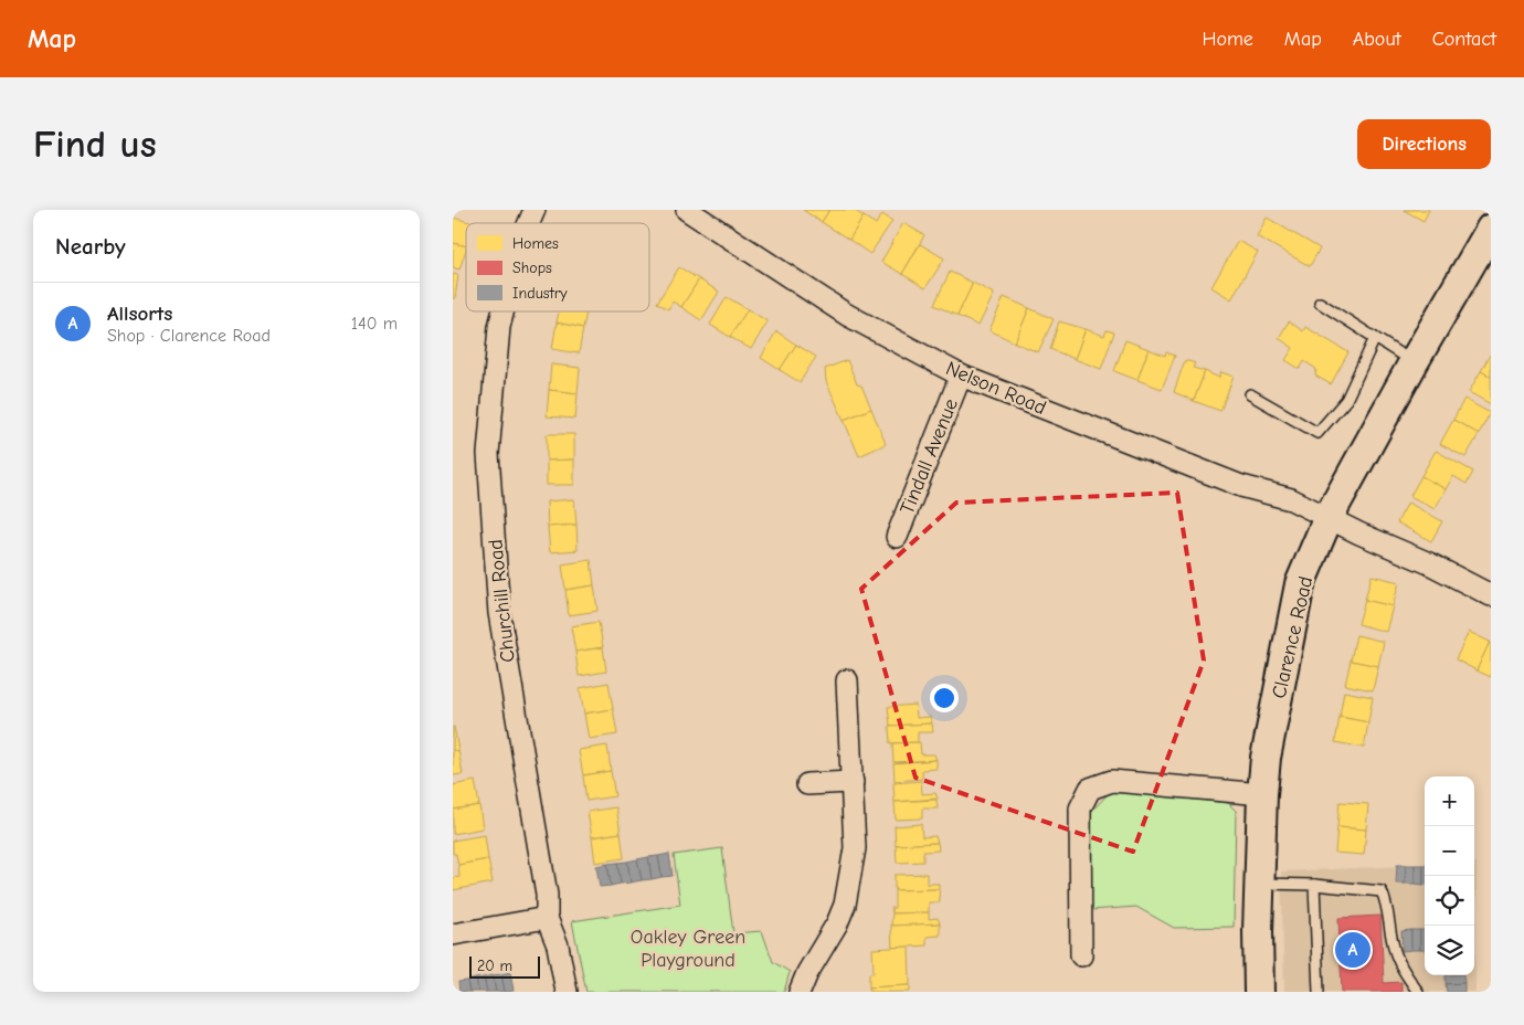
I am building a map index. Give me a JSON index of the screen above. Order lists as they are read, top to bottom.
{
  "streets": {
    "street": [
      "Nelson Road",
      "Tindall Avenue",
      "Churchill Road",
      "Clarence Road"
    ]
  },
  "crossings": [
    ["Nelson Road", "Tindall Avenue"],
    ["Nelson Road", "Clarence Road"]
  ],
  "parks": ["Oakley Green Playground"],
  "legend": ["Homes", "Shops", "Industry"],
  "scale_bar": "20 m",
  "page": {
    "header": "Map",
    "nav": [
      "Home",
      "Map",
      "About",
      "Contact"
    ],
    "buttons": "Directions",
    "title": "Find us",
    "heading": "Nearby",
    "list": [
      {
        "mark": "A",
        "name": "Allsorts",
        "note": "Shop · Clarence Road",
        "value": "140 m"
      }
    ],
    "map_buttons": ["+", "−"],
    "pins": "A",
    "scale": "20 m"
  }
}
